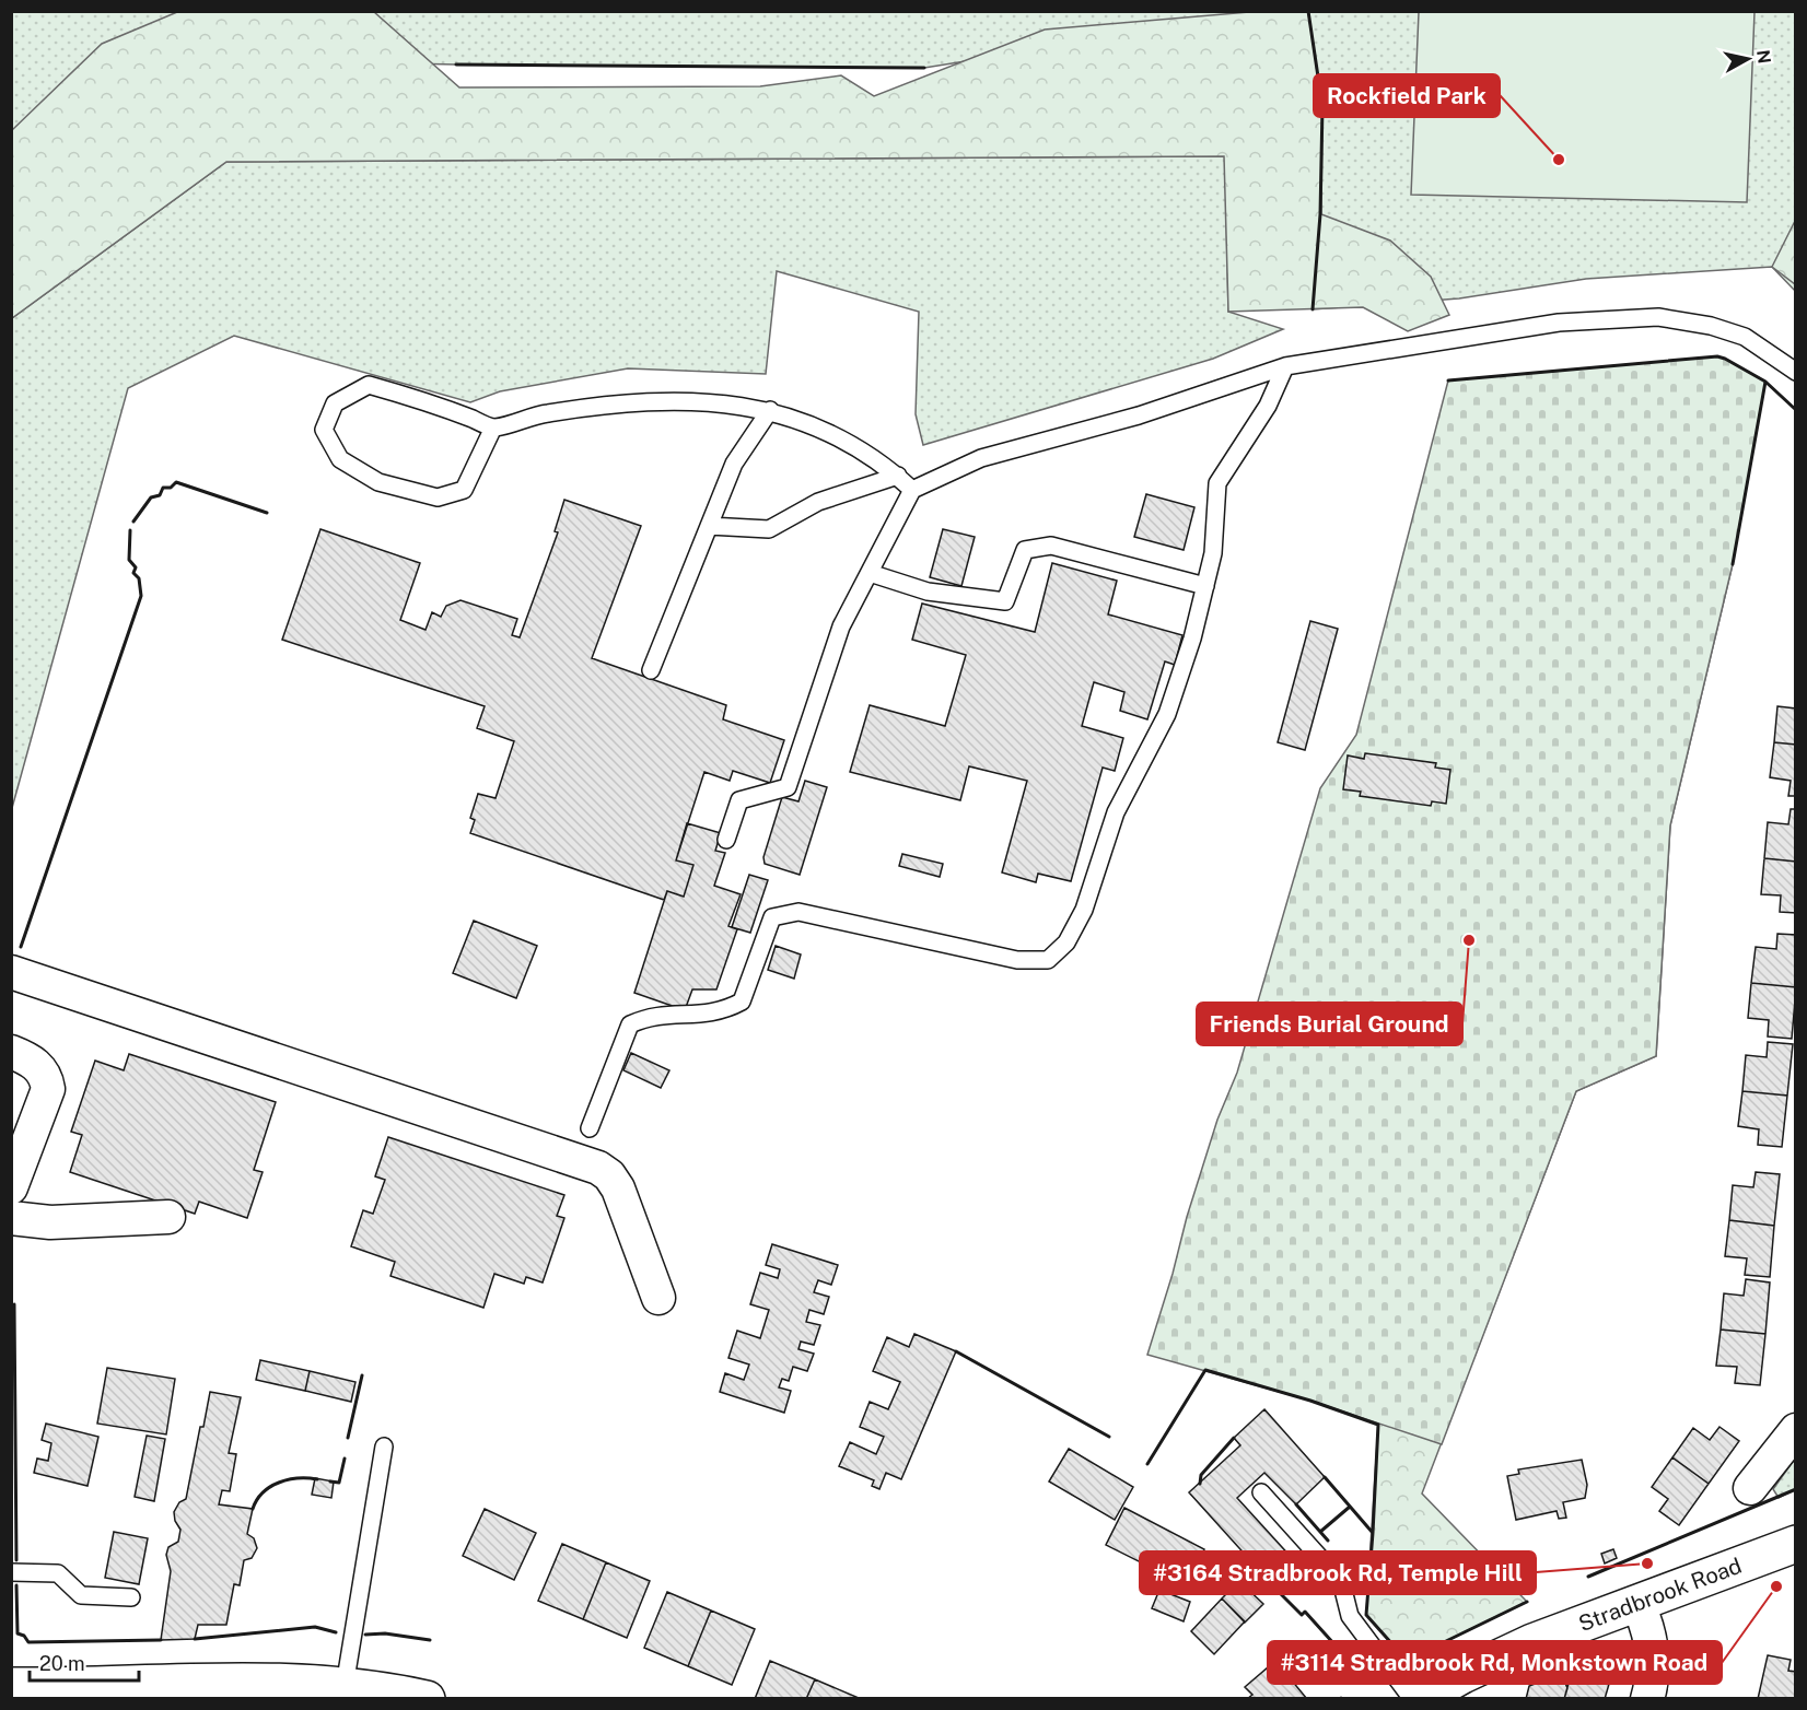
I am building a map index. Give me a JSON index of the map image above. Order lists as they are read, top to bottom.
{
  "streets": {
    "main road": ["Stradbrook Road"]
  },
  "places": [
    "Rockfield Park",
    "Friends Burial Ground",
    "#3164 Stradbrook Rd, Temple Hill",
    "#3114 Stradbrook Rd, Monkstown Road"
  ],
  "scale_bar": "20 m",
  "north": "right"
}
